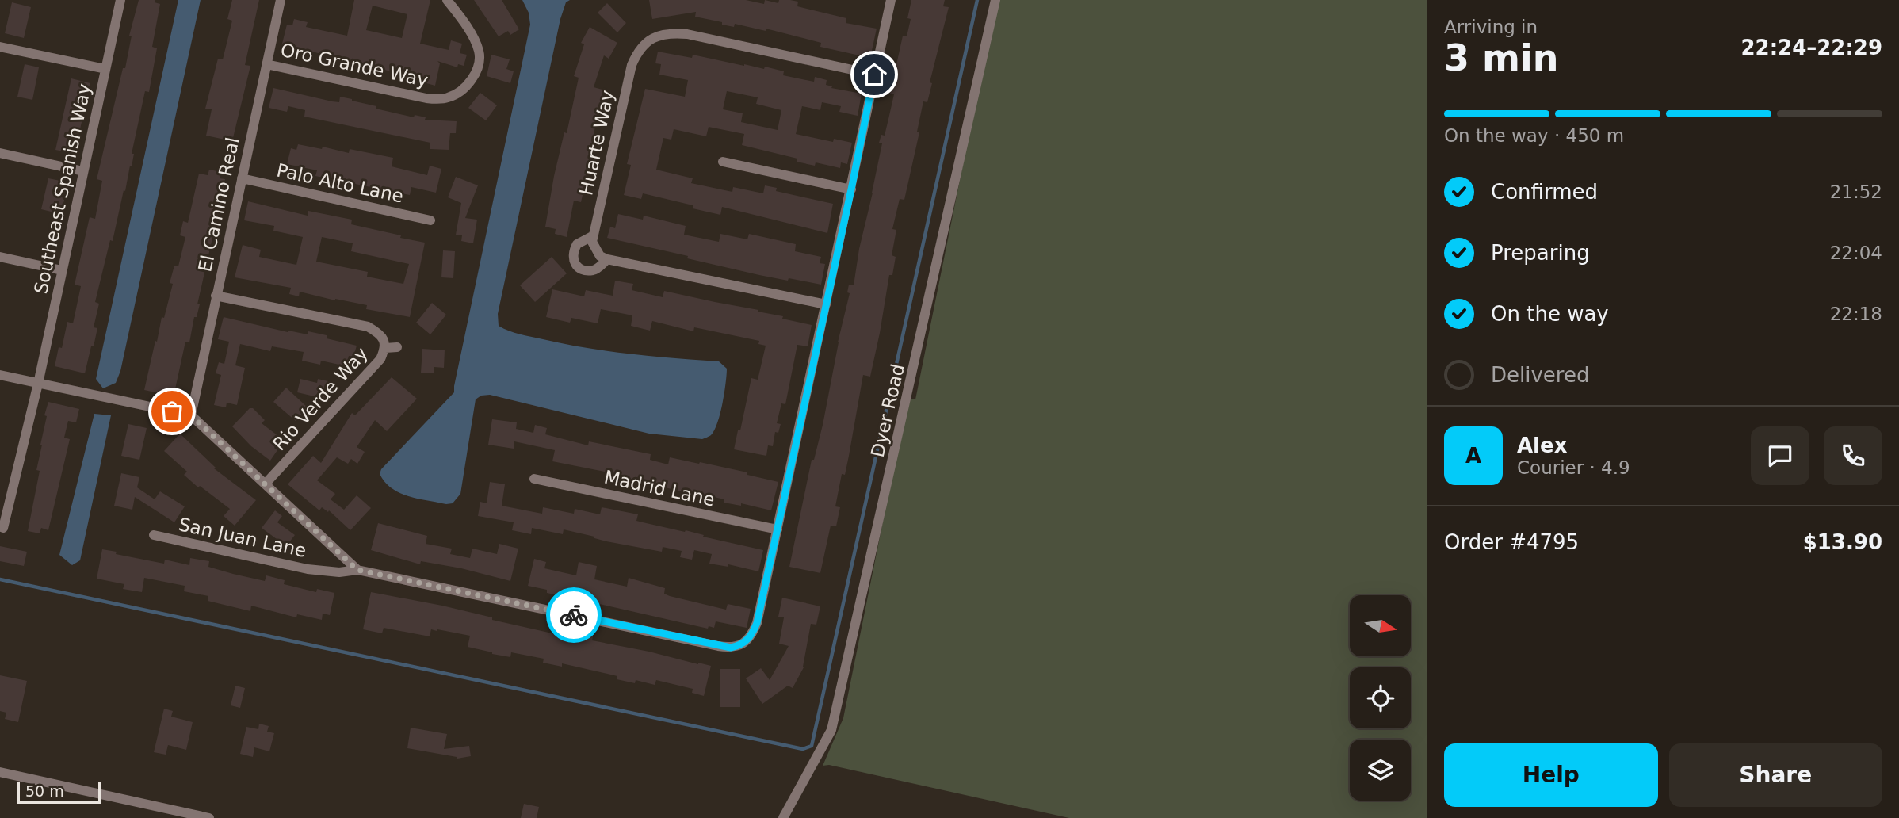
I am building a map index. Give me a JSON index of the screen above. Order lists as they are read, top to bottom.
{
  "streets": {
    "street": [
      "Oro Grande Way",
      "Huarte Way",
      "Palo Alto Lane",
      "Southeast Spanish Way",
      "El Camino Real",
      "Rio Verde Way",
      "Dyer Road",
      "Madrid Lane",
      "San Juan Lane"
    ]
  },
  "crossings": [
    ["Oro Grande Way", "El Camino Real"],
    ["Palo Alto Lane", "El Camino Real"],
    ["El Camino Real", "Rio Verde Way"],
    ["Madrid Lane", "San Juan Lane"]
  ],
  "scale_bar": "50 m",
  "north": "right",
  "page": {
    "heading": ["3 min", "Arriving in", "22:24–22:29"],
    "panel": [
      "Alex",
      "Courier · 4.9",
      "Order #4795",
      "$13.90"
    ],
    "bar": "On the way · 450 m",
    "list": [
      ["Confirmed", "21:52"],
      ["Preparing", "22:04"],
      ["On the way", "22:18"],
      "Delivered"
    ],
    "round": "A",
    "buttons": ["Help", "Share"],
    "scale": "50 m"
  }
}
